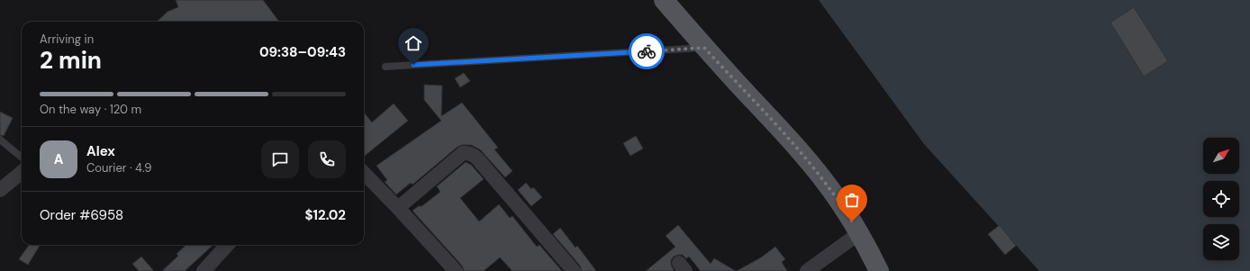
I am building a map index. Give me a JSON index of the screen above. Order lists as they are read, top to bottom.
{
  "north": "top right",
  "page": {
    "heading": ["2 min", "Arriving in", "09:38–09:43"],
    "panel": [
      "Alex",
      "Courier · 4.9",
      "Order #6958",
      "$12.02"
    ],
    "bar": "On the way · 120 m",
    "round": "A"
  }
}
